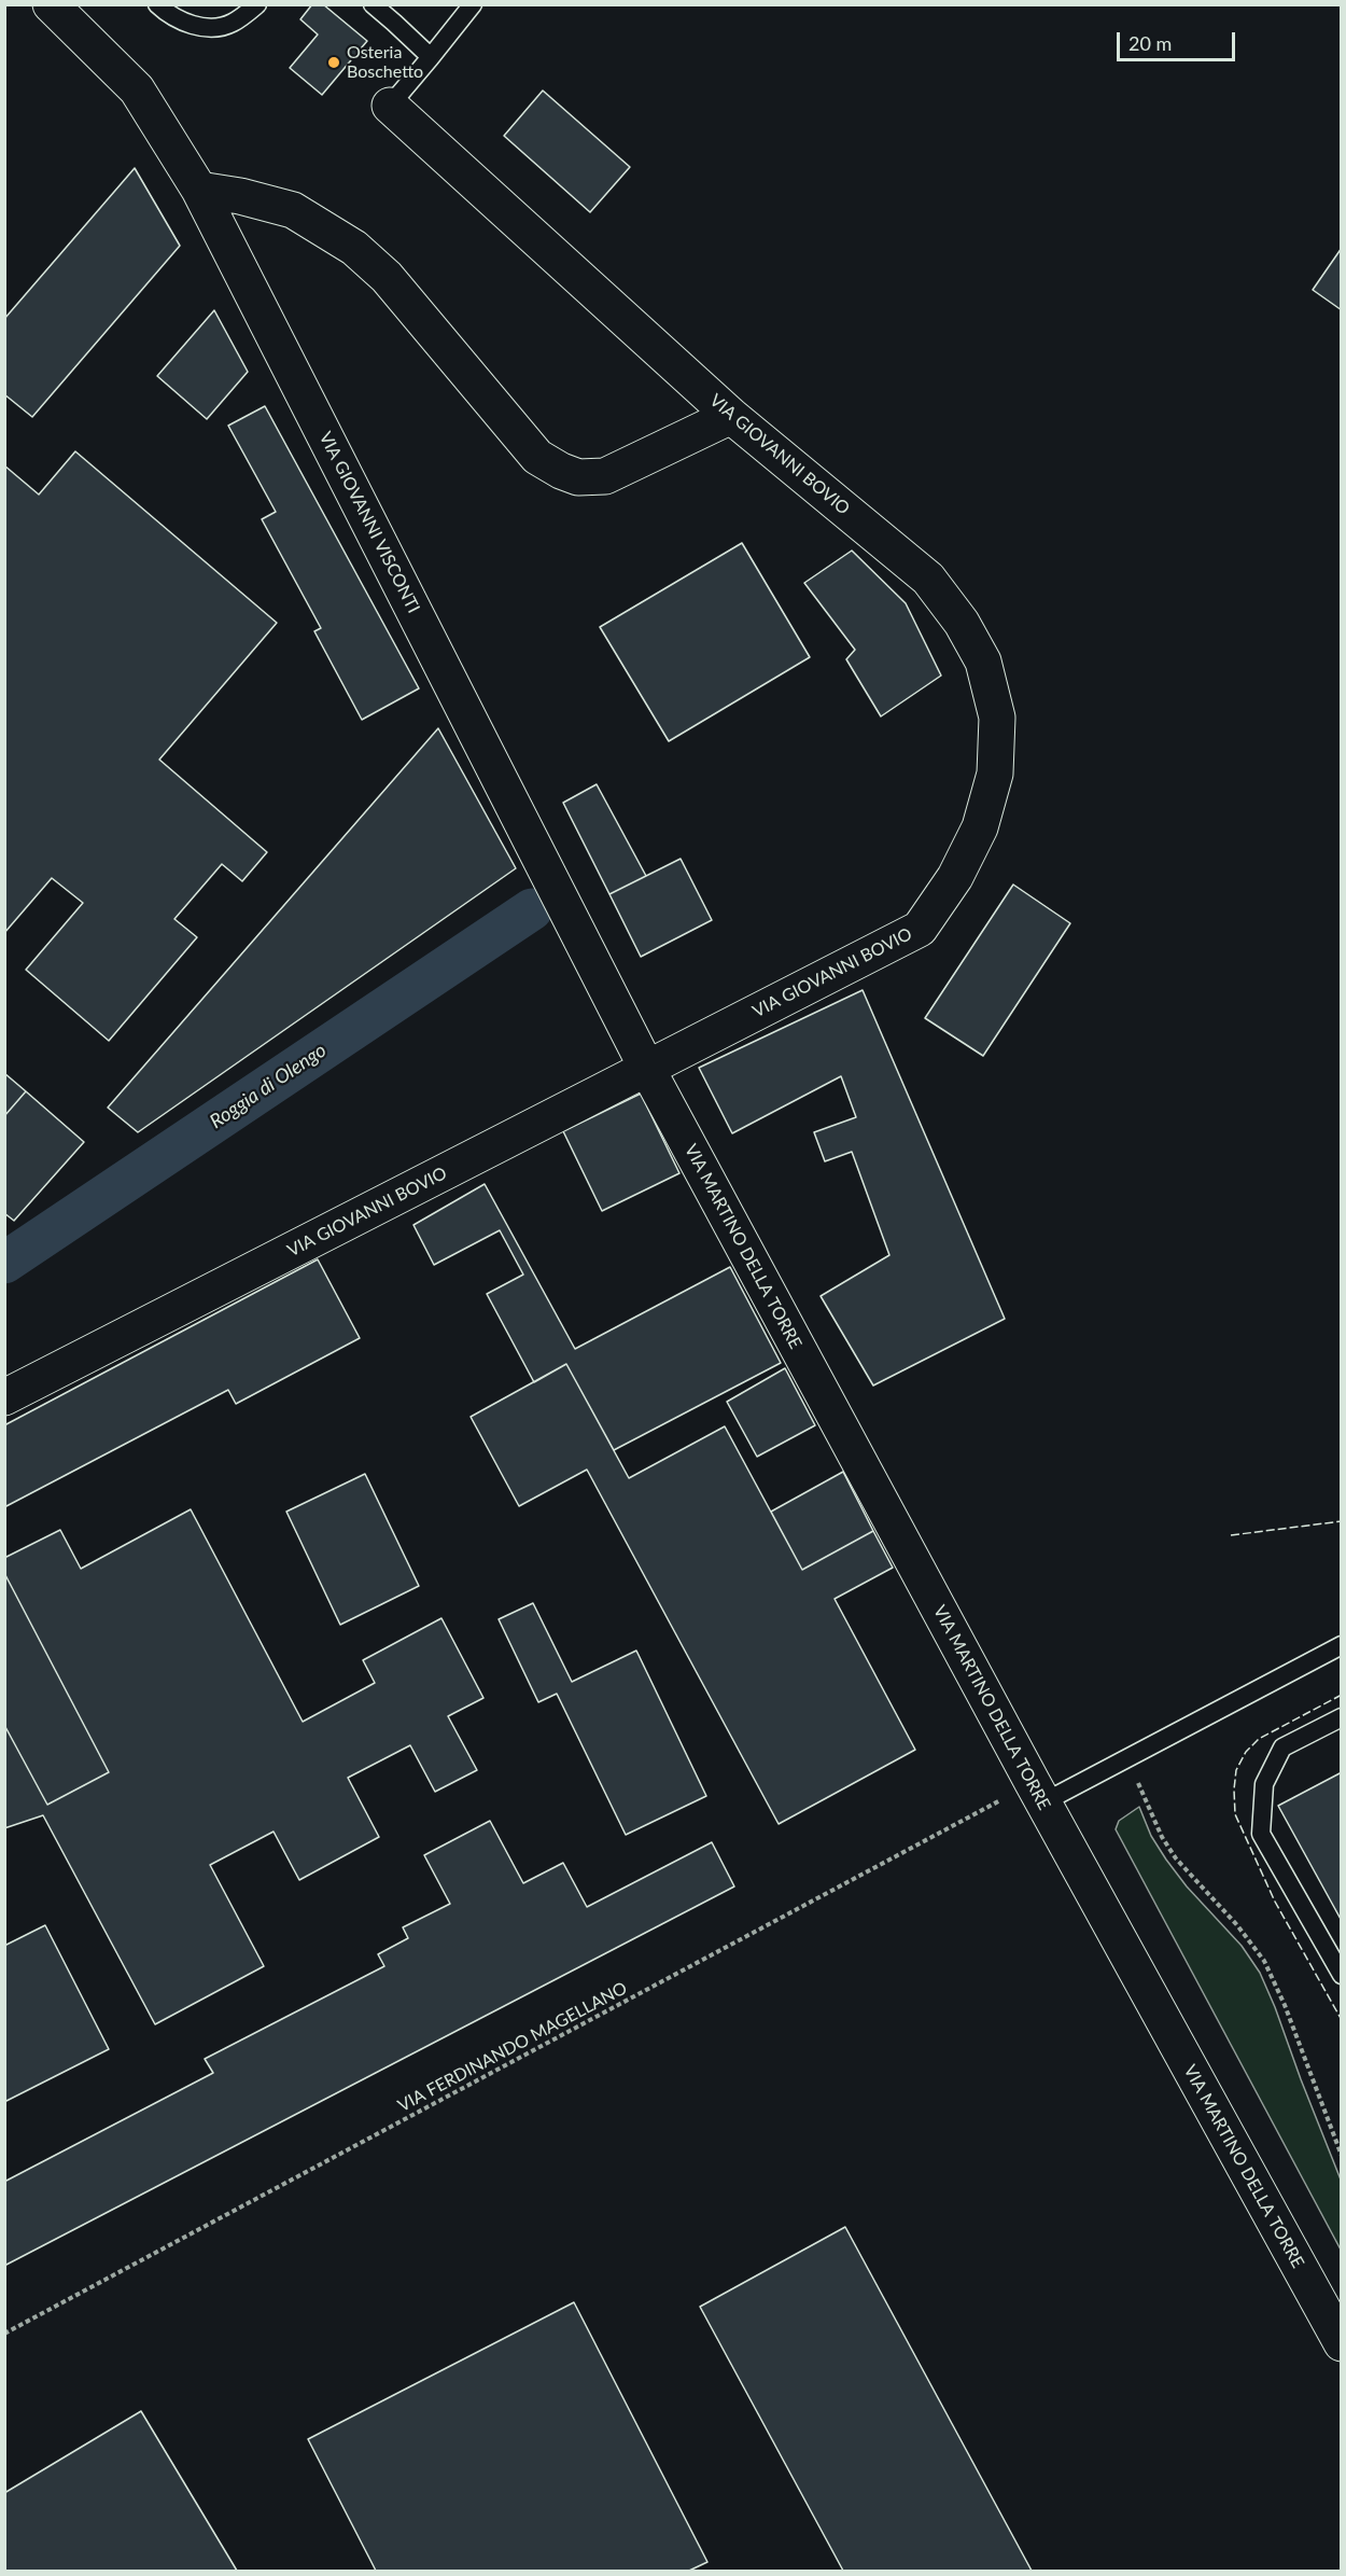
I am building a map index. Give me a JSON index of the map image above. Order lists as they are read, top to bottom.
{
  "streets": {
    "street": ["VIA GIOVANNI BOVIO", "VIA GIOVANNI VISCONTI", "VIA MARTINO DELLA TORRE"],
    "path": ["VIA FERDINANDO MAGELLANO"]
  },
  "crossings": [
    ["VIA GIOVANNI BOVIO", "VIA GIOVANNI VISCONTI"],
    ["VIA GIOVANNI BOVIO", "VIA MARTINO DELLA TORRE"],
    ["VIA GIOVANNI VISCONTI", "VIA MARTINO DELLA TORRE"],
    ["VIA MARTINO DELLA TORRE", "VIA FERDINANDO MAGELLANO"]
  ],
  "water": ["Roggia di Olengo"],
  "places": ["Osteria Boschetto"],
  "scale_bar": "20 m"
}
